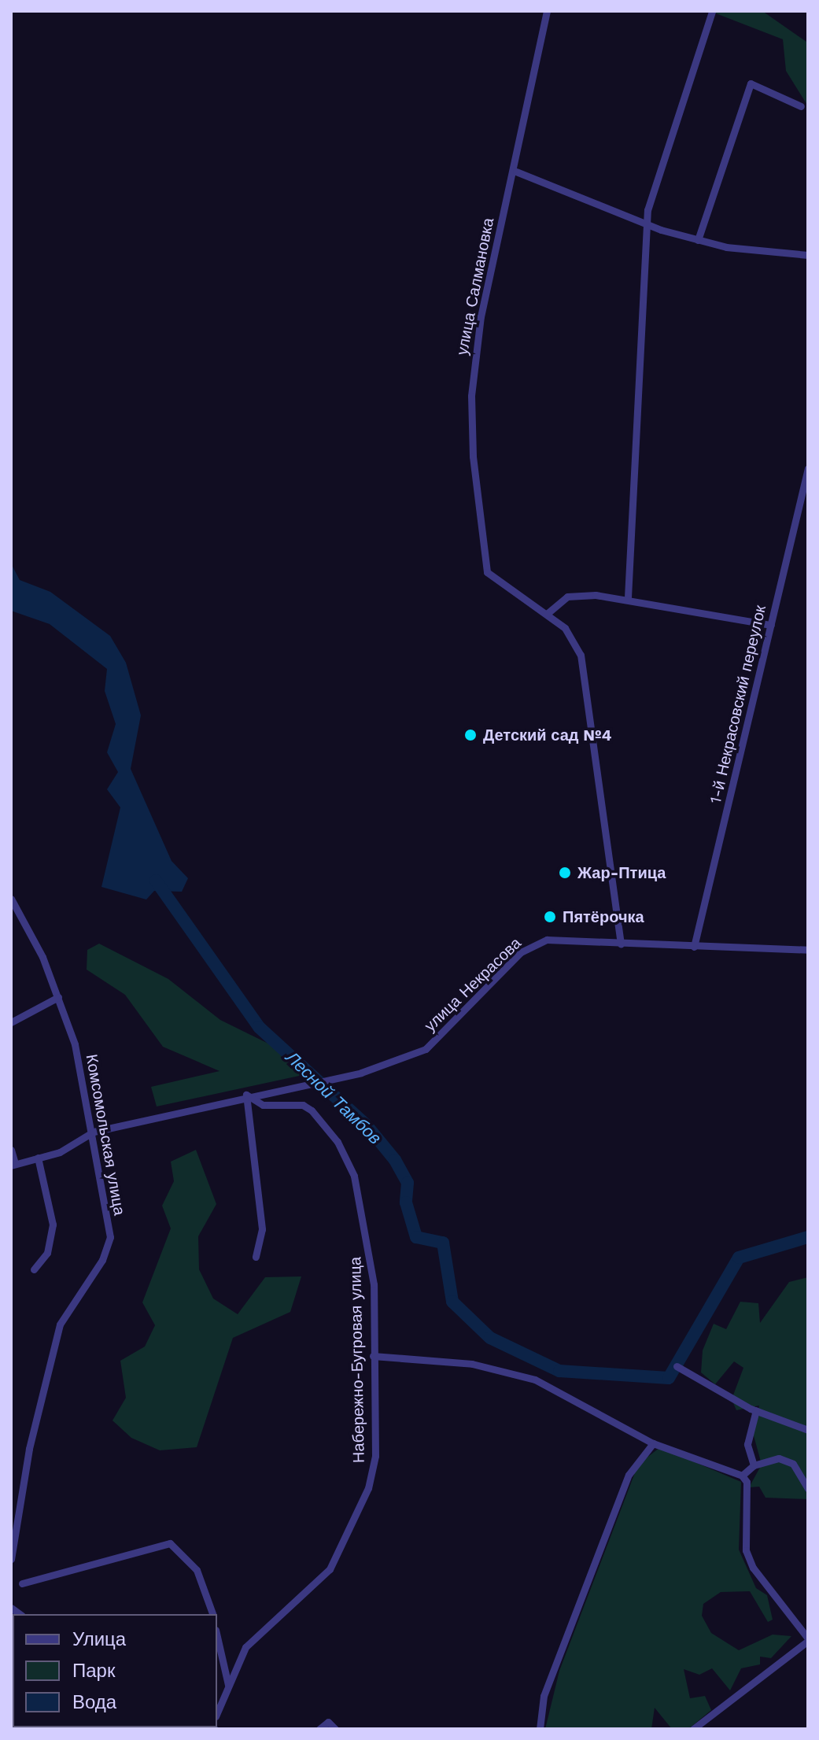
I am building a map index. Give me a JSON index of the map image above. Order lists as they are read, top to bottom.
{
  "streets": {
    "street": [
      "улица Салмановка",
      "1-й Некрасовский переулок",
      "улица Некрасова",
      "Комсомольская улица",
      "Набережно-Бугровая улица"
    ]
  },
  "crossings": [
    ["улица Салмановка", "улица Некрасова"],
    ["1-й Некрасовский переулок", "улица Некрасова"],
    ["улица Некрасова", "Комсомольская улица"],
    ["улица Некрасова", "Набережно-Бугровая улица"]
  ],
  "water": ["Лесной Тамбов"],
  "places": ["Детский сад №4", "Жар-Птица", "Пятёрочка"],
  "legend": ["Улица", "Парк", "Вода"]
}
